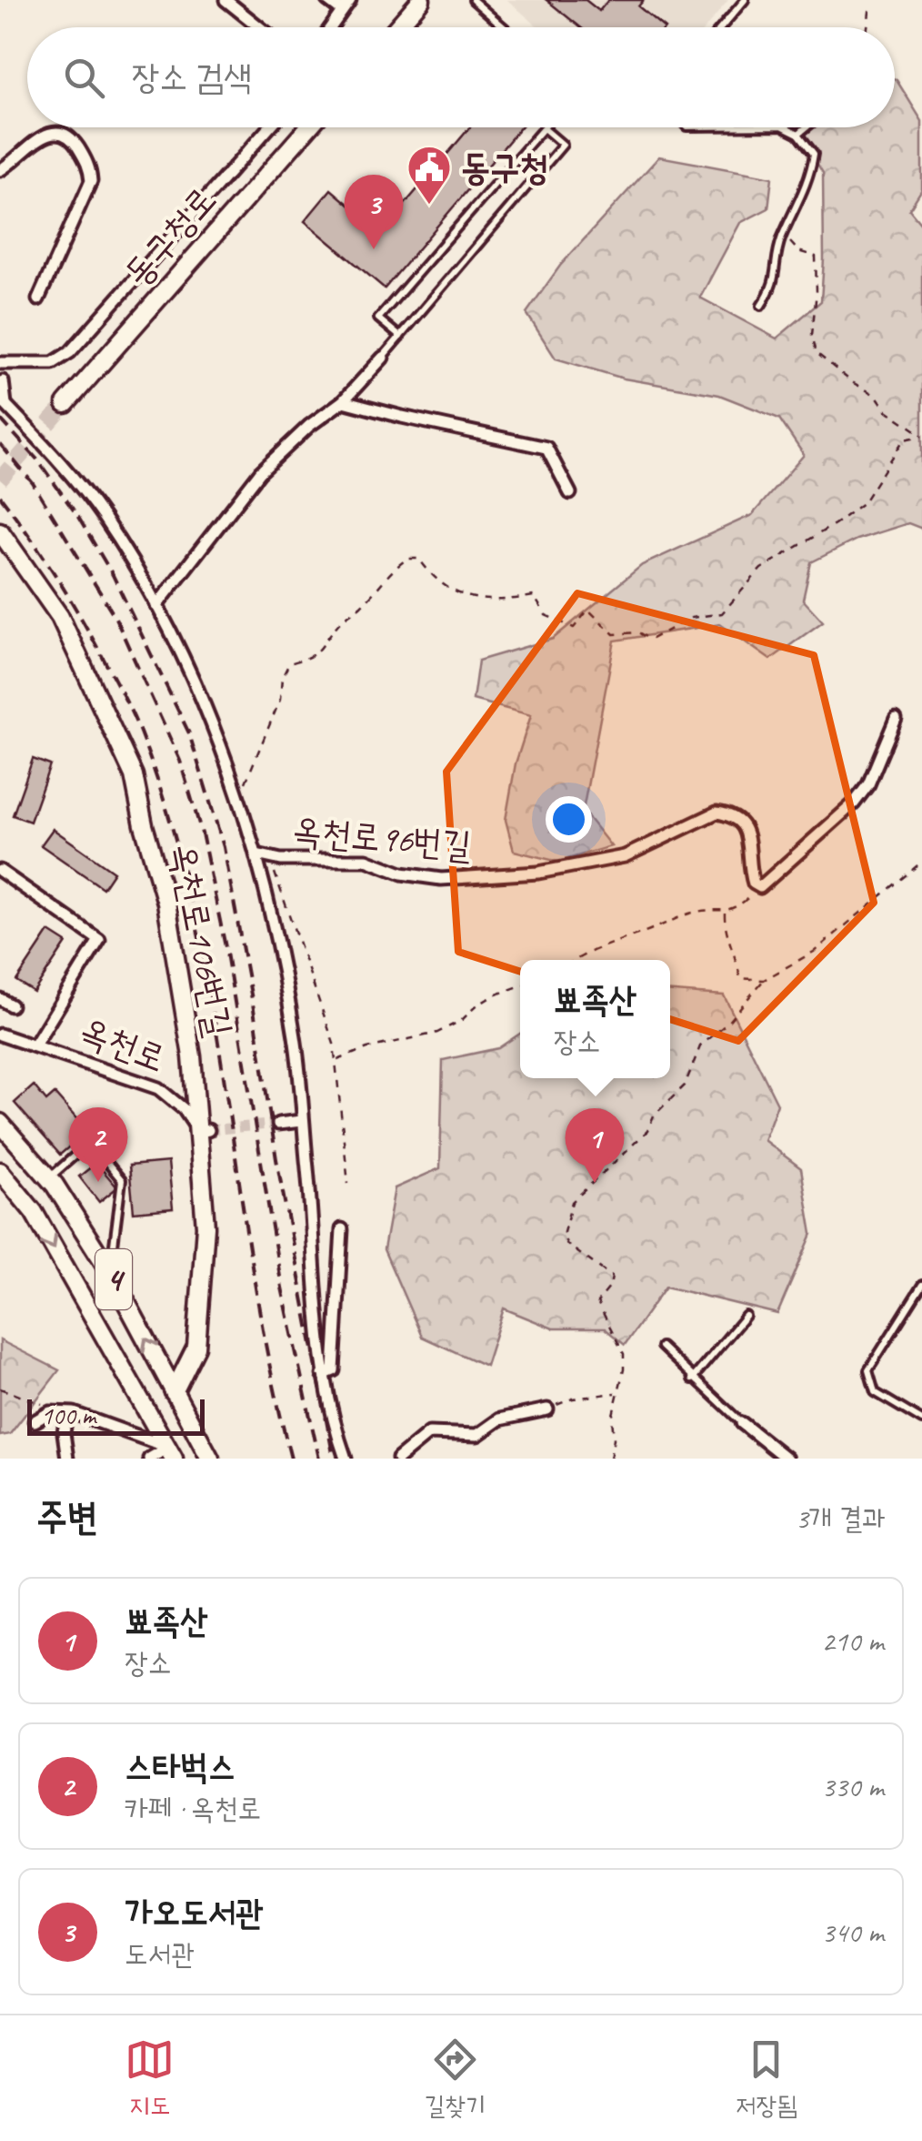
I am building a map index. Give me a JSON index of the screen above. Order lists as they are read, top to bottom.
{
  "streets": {
    "main road": ["동구청로", "옥천로106번길", "4"],
    "street": ["옥천로96번길", "옥천로"]
  },
  "crossings": [
    ["옥천로106번길", "옥천로"],
    ["옥천로106번길", "4"]
  ],
  "places": {
    "public building": ["동구청"]
  },
  "scale_bar": "100 m",
  "page": {
    "search": "장소 검색",
    "pins": ["3", "2", "1"],
    "popup": ["뾰족산", "장소"],
    "scale": "100 m",
    "heading": ["주변", "3개 결과"],
    "list": [
      {
        "mark": "1",
        "name": "뾰족산",
        "note": "장소",
        "value": "210 m"
      },
      {
        "mark": "2",
        "name": "스타벅스",
        "note": "카페 · 옥천로",
        "value": "330 m"
      },
      {
        "mark": "3",
        "name": "가오도서관",
        "note": "도서관",
        "value": "340 m"
      }
    ],
    "nav": ["지도", "길찾기", "저장됨"]
  }
}
